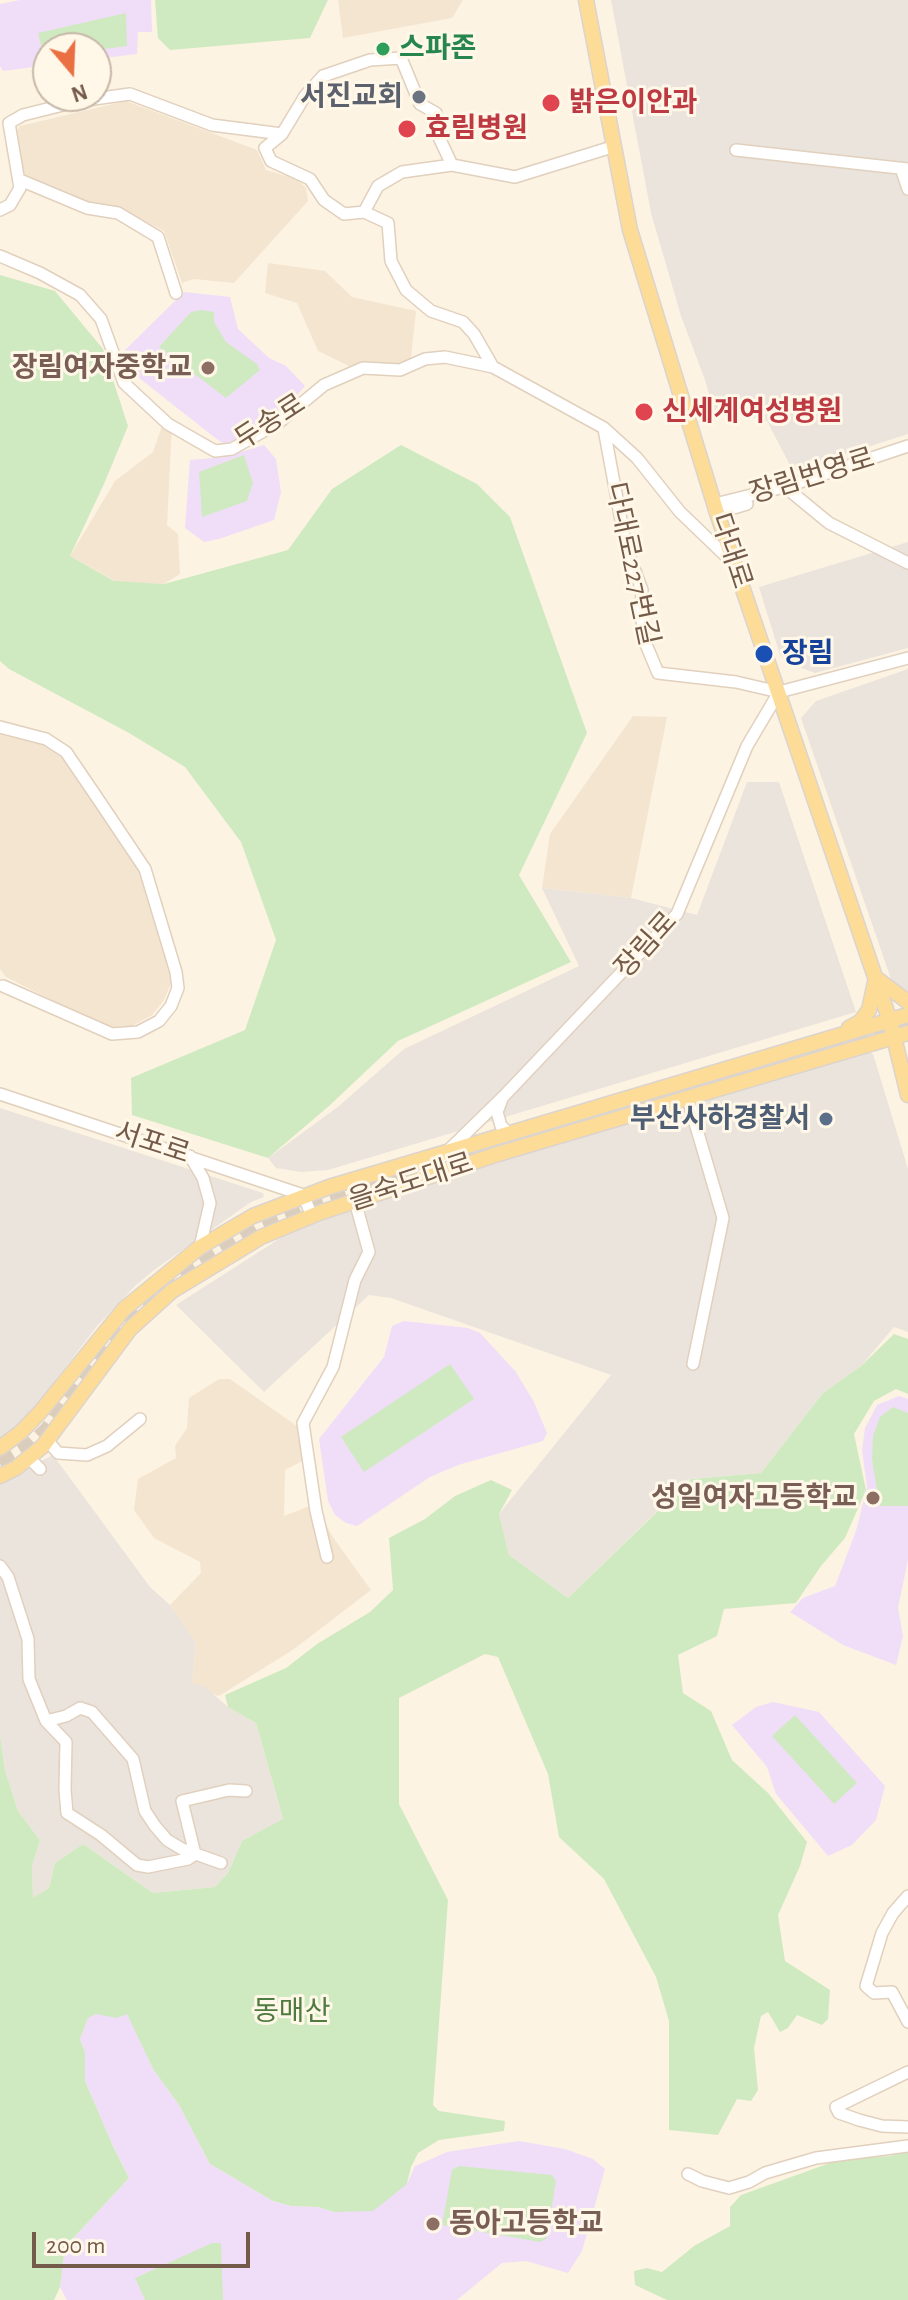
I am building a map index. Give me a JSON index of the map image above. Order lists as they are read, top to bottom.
{
  "streets": {
    "main road": ["다대로", "을숙도대로"],
    "street": [
      "두송로",
      "장림번영로",
      "다대로227번길",
      "장림로",
      "서포로"
    ]
  },
  "crossings": [
    ["두송로", "다대로"],
    ["두송로", "다대로227번길"],
    ["장림번영로", "다대로"],
    ["다대로", "다대로227번길"],
    ["다대로", "장림로"],
    ["다대로", "을숙도대로"],
    ["다대로227번길", "장림로"],
    ["장림로", "을숙도대로"],
    ["서포로", "을숙도대로"]
  ],
  "parks": ["동매산"],
  "places": [
    "스파존",
    "서진교회",
    "밝은이안과",
    "효림병원",
    "장림여자중학교",
    "신세계여성병원",
    "장림",
    "부산사하경찰서",
    "성일여자고등학교",
    "동아고등학교"
  ],
  "scale_bar": "200 m",
  "north": "bottom"
}
